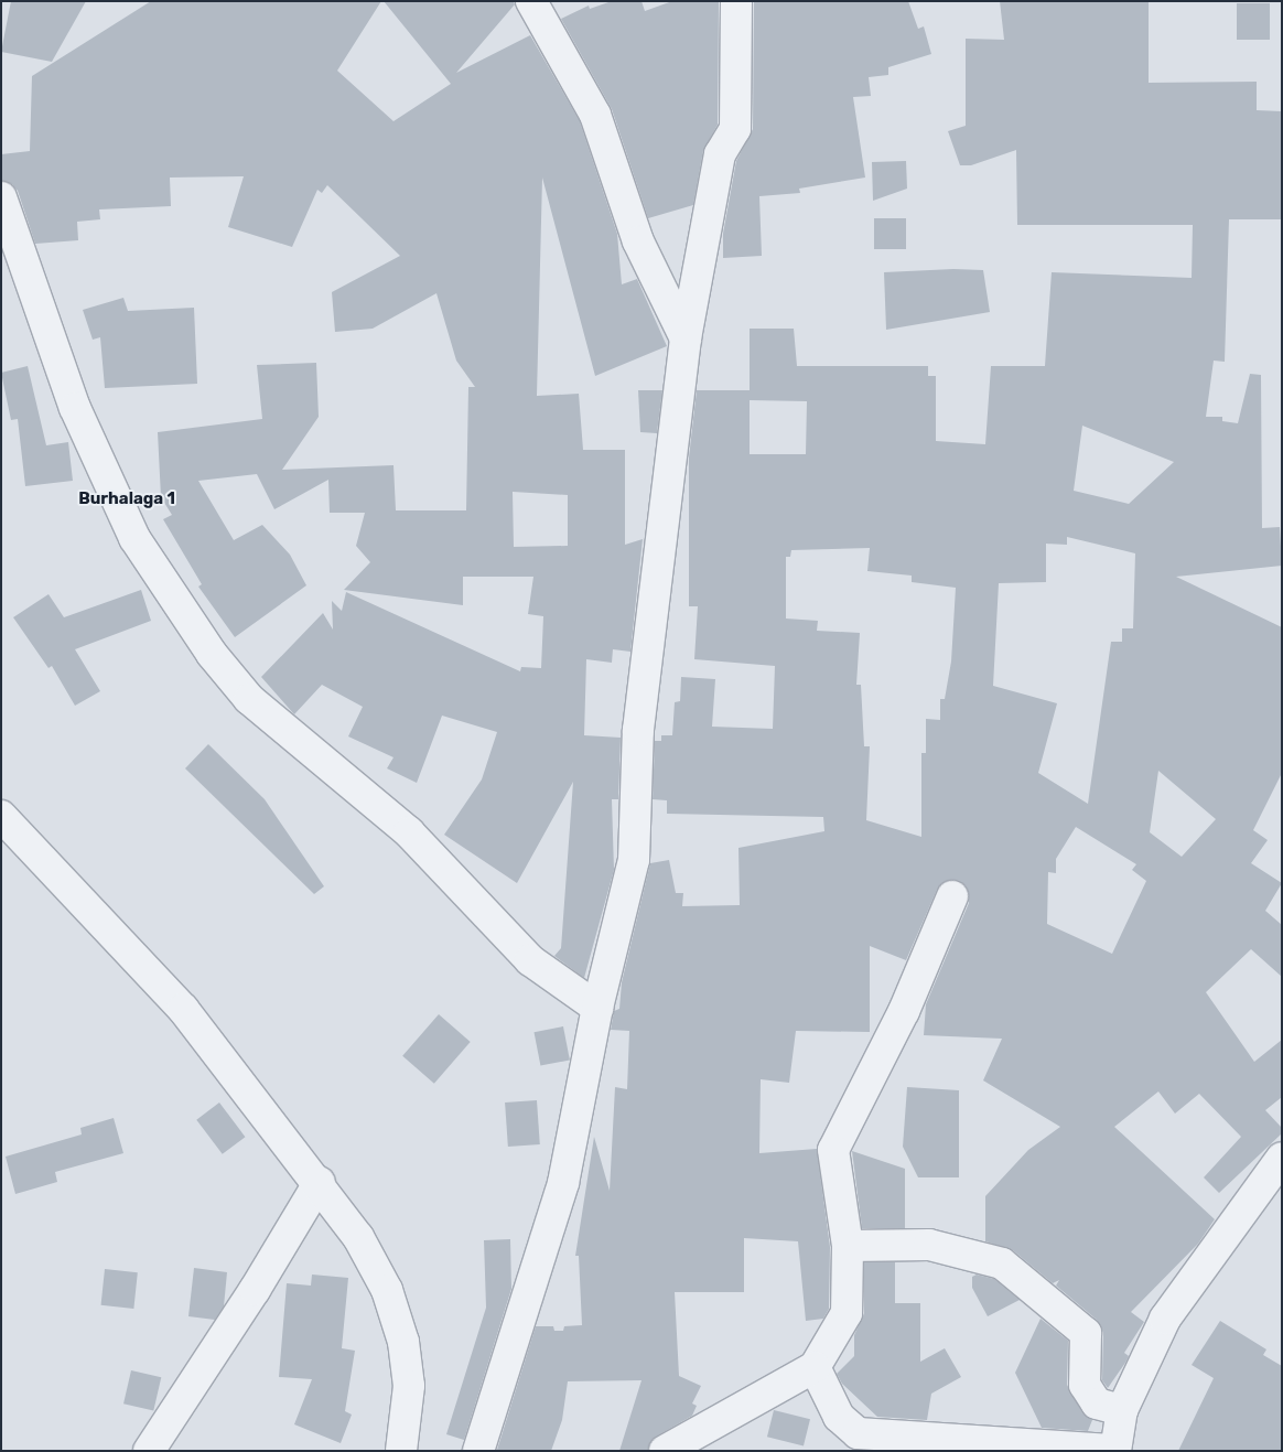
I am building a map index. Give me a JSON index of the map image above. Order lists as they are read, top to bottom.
{
  "districts": ["Burhalaga 1"]
}
